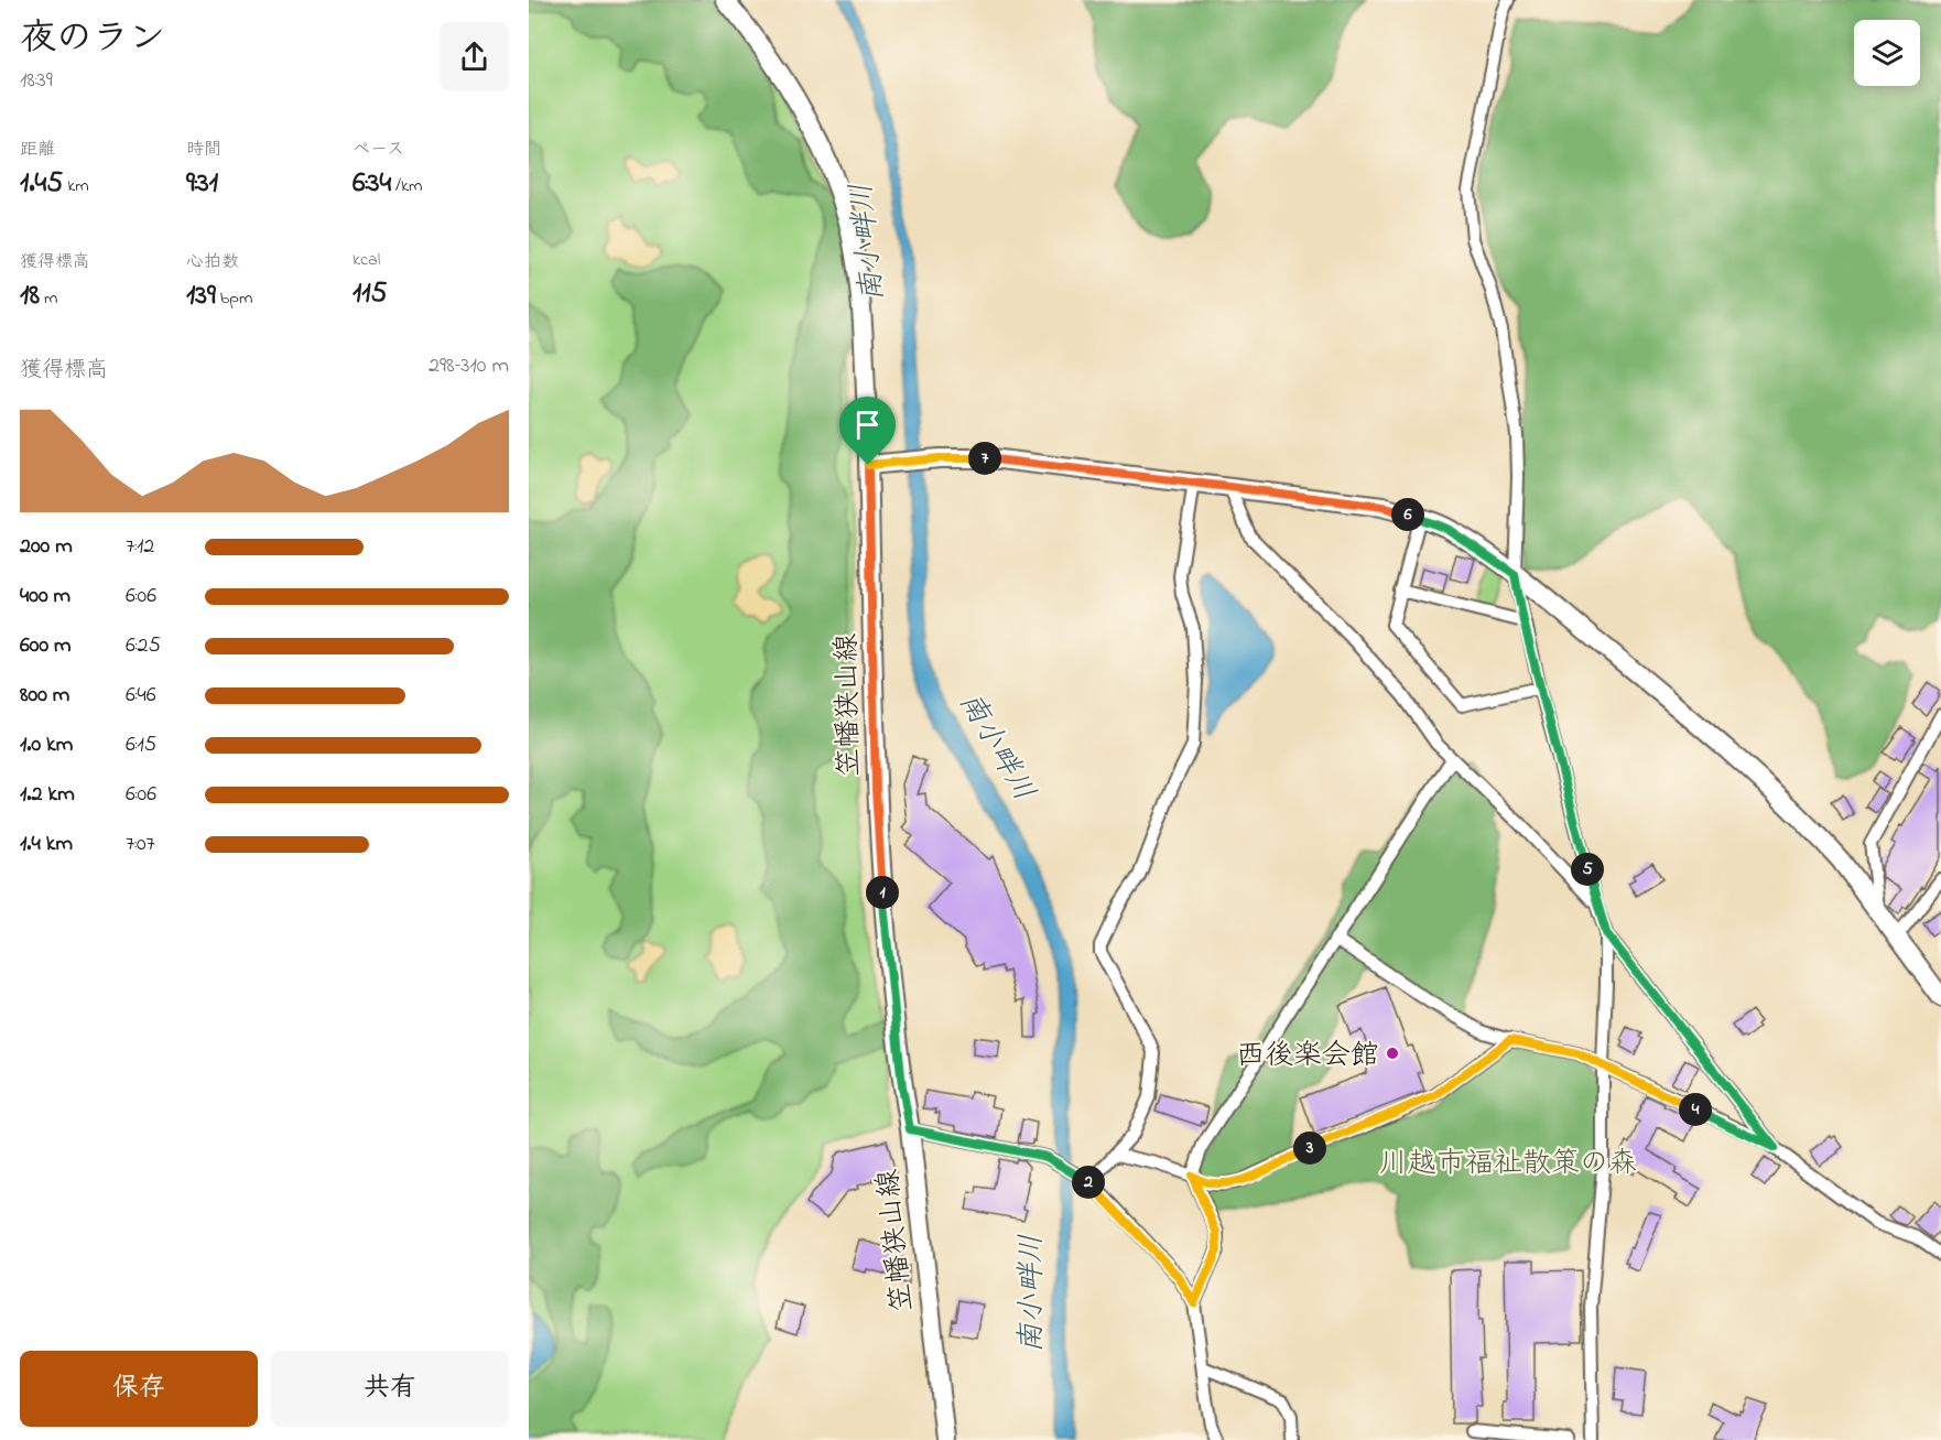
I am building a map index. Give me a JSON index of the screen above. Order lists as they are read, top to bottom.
{
  "streets": {
    "main road": ["笠幡狭山線"]
  },
  "water": ["南小畔川"],
  "parks": ["川越市福祉散策の森"],
  "places": ["西後楽会館"],
  "page": {
    "heading": ["夜のラン", "18:39"],
    "stats": [
      ["距離", "1.45 km"],
      ["時間", "9:31"],
      ["ペース", "6:34 /km"],
      ["獲得標高", "18 m"],
      ["心拍数", "139 bpm"],
      ["kcal", "115"]
    ],
    "chart": ["獲得標高", "298–310 m"],
    "pins": [
      "7",
      "6",
      "5",
      "1",
      "4",
      "3",
      "2"
    ],
    "list": [
      {
        "name": "200 m",
        "note": "7:12"
      },
      {
        "name": "400 m",
        "note": "6:06"
      },
      {
        "name": "600 m",
        "note": "6:25"
      },
      {
        "name": "800 m",
        "note": "6:46"
      },
      {
        "name": "1.0 km",
        "note": "6:15"
      },
      {
        "name": "1.2 km",
        "note": "6:06"
      },
      {
        "name": "1.4 km",
        "note": "7:07"
      }
    ],
    "buttons": ["保存", "共有"]
  }
}
